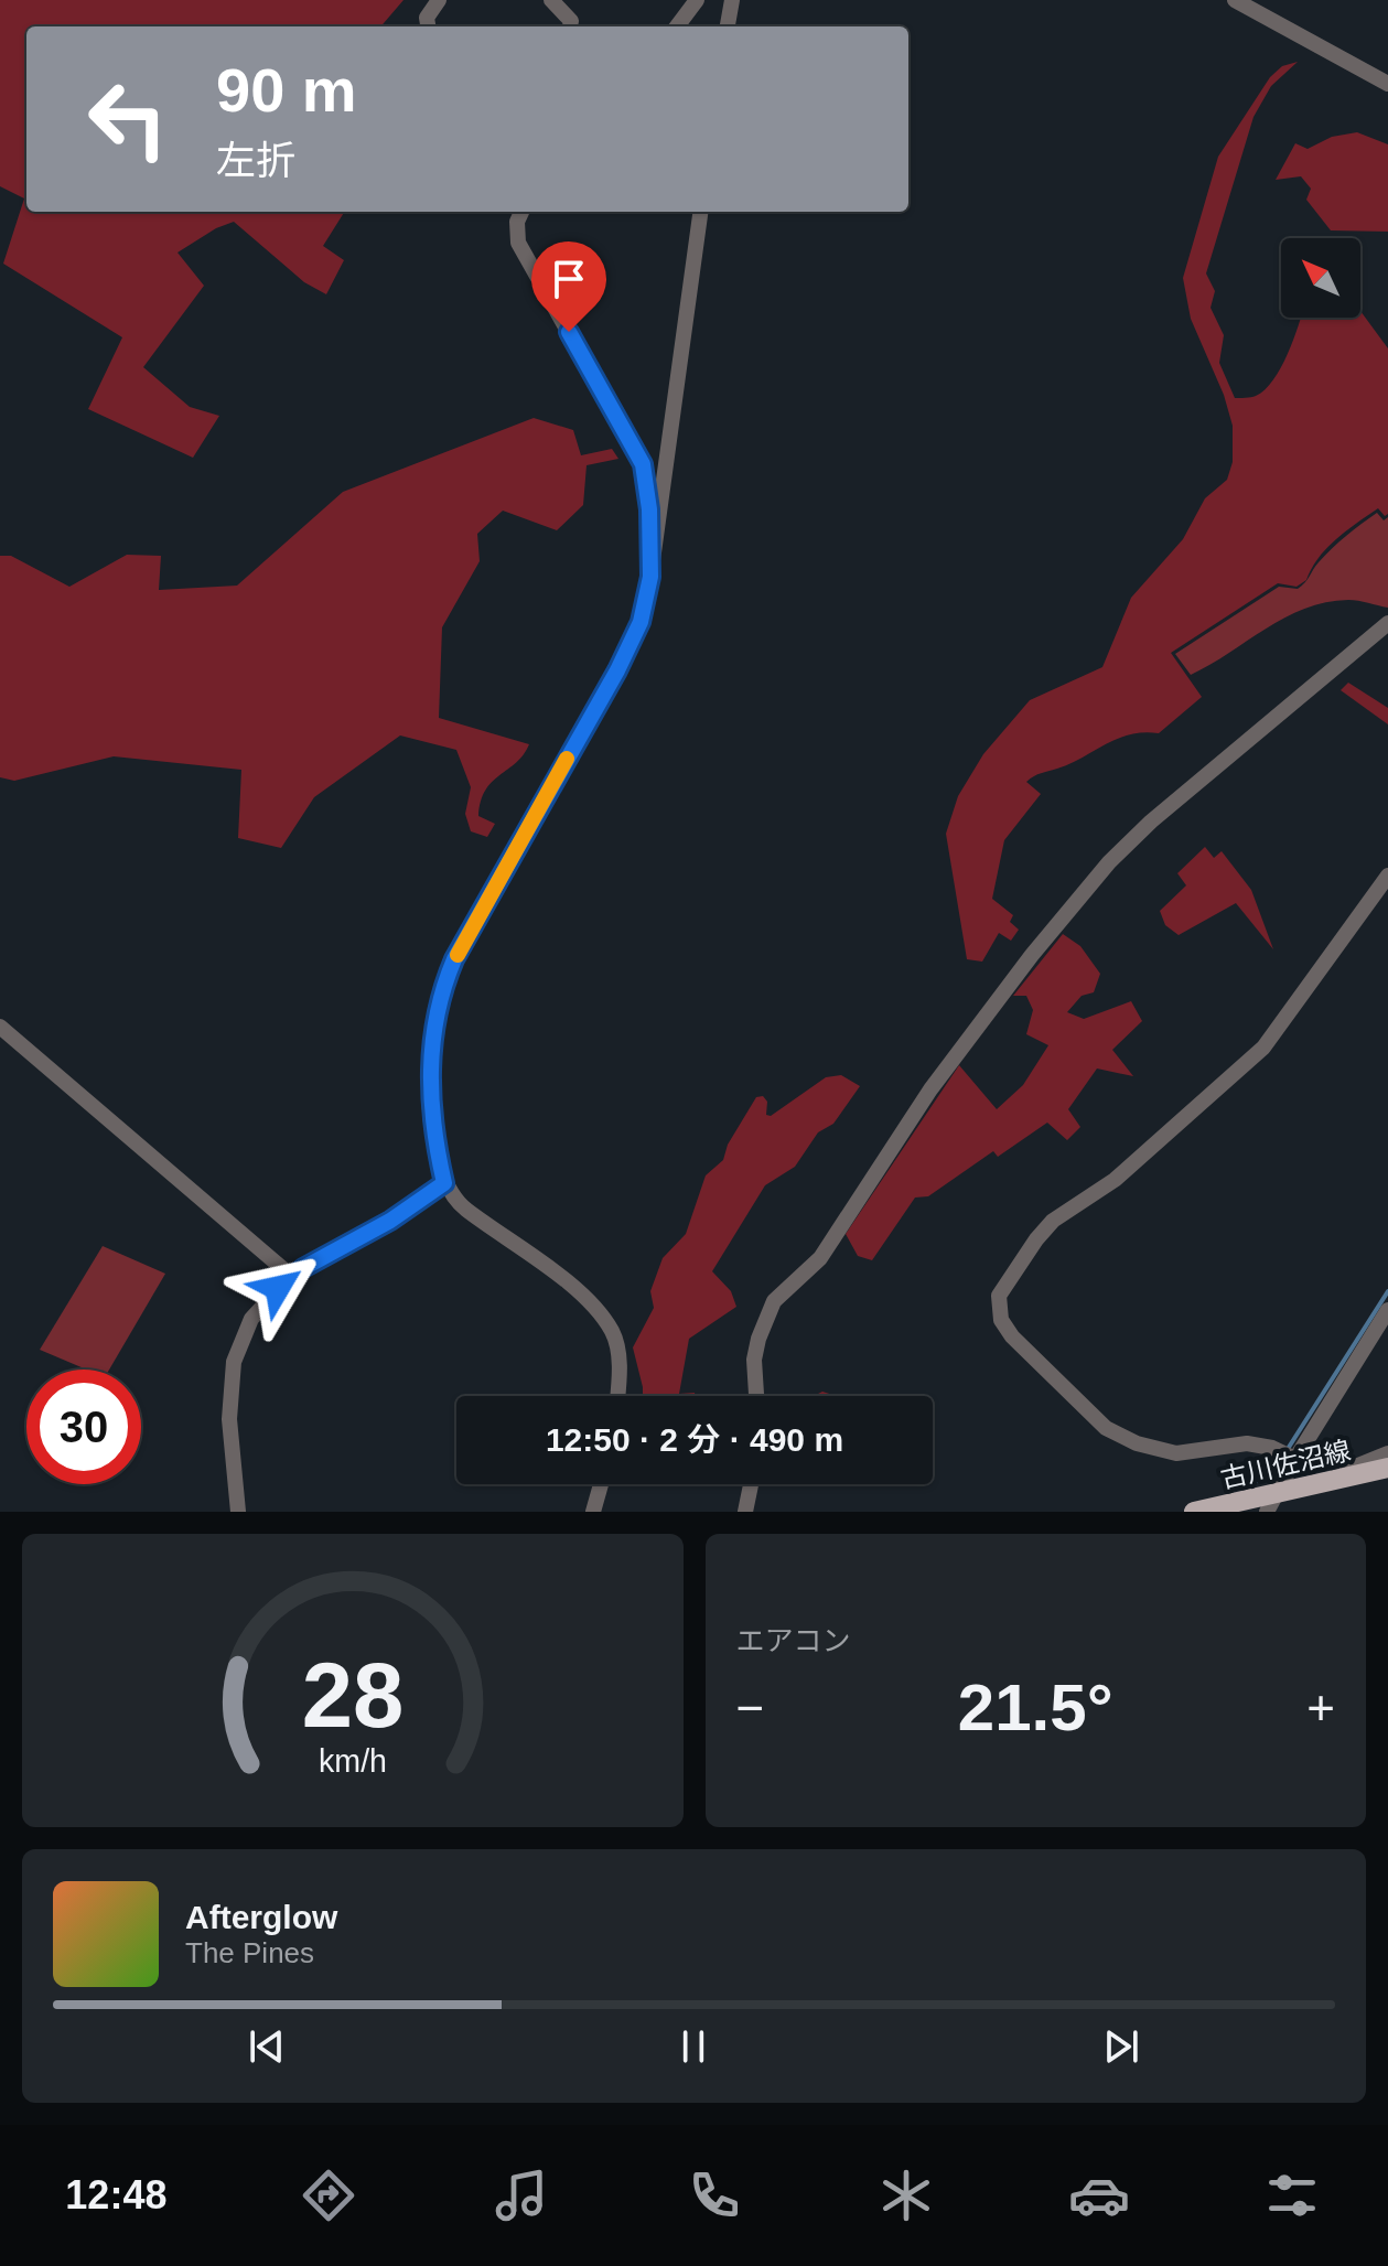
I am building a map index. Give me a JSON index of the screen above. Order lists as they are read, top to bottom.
{
  "streets": {
    "main road": ["古川佐沼線"]
  },
  "north": "top left",
  "page": {
    "turn": ["90 m", "左折"],
    "limit": "30",
    "trip": "12:50 · 2 分 · 490 m",
    "tile": "エアコン",
    "heat": ["−", "21.5°", "+"],
    "song": ["Afterglow", "The Pines"],
    "tabs": "12:48",
    "gauge": ["28", "km/h"]
  }
}
